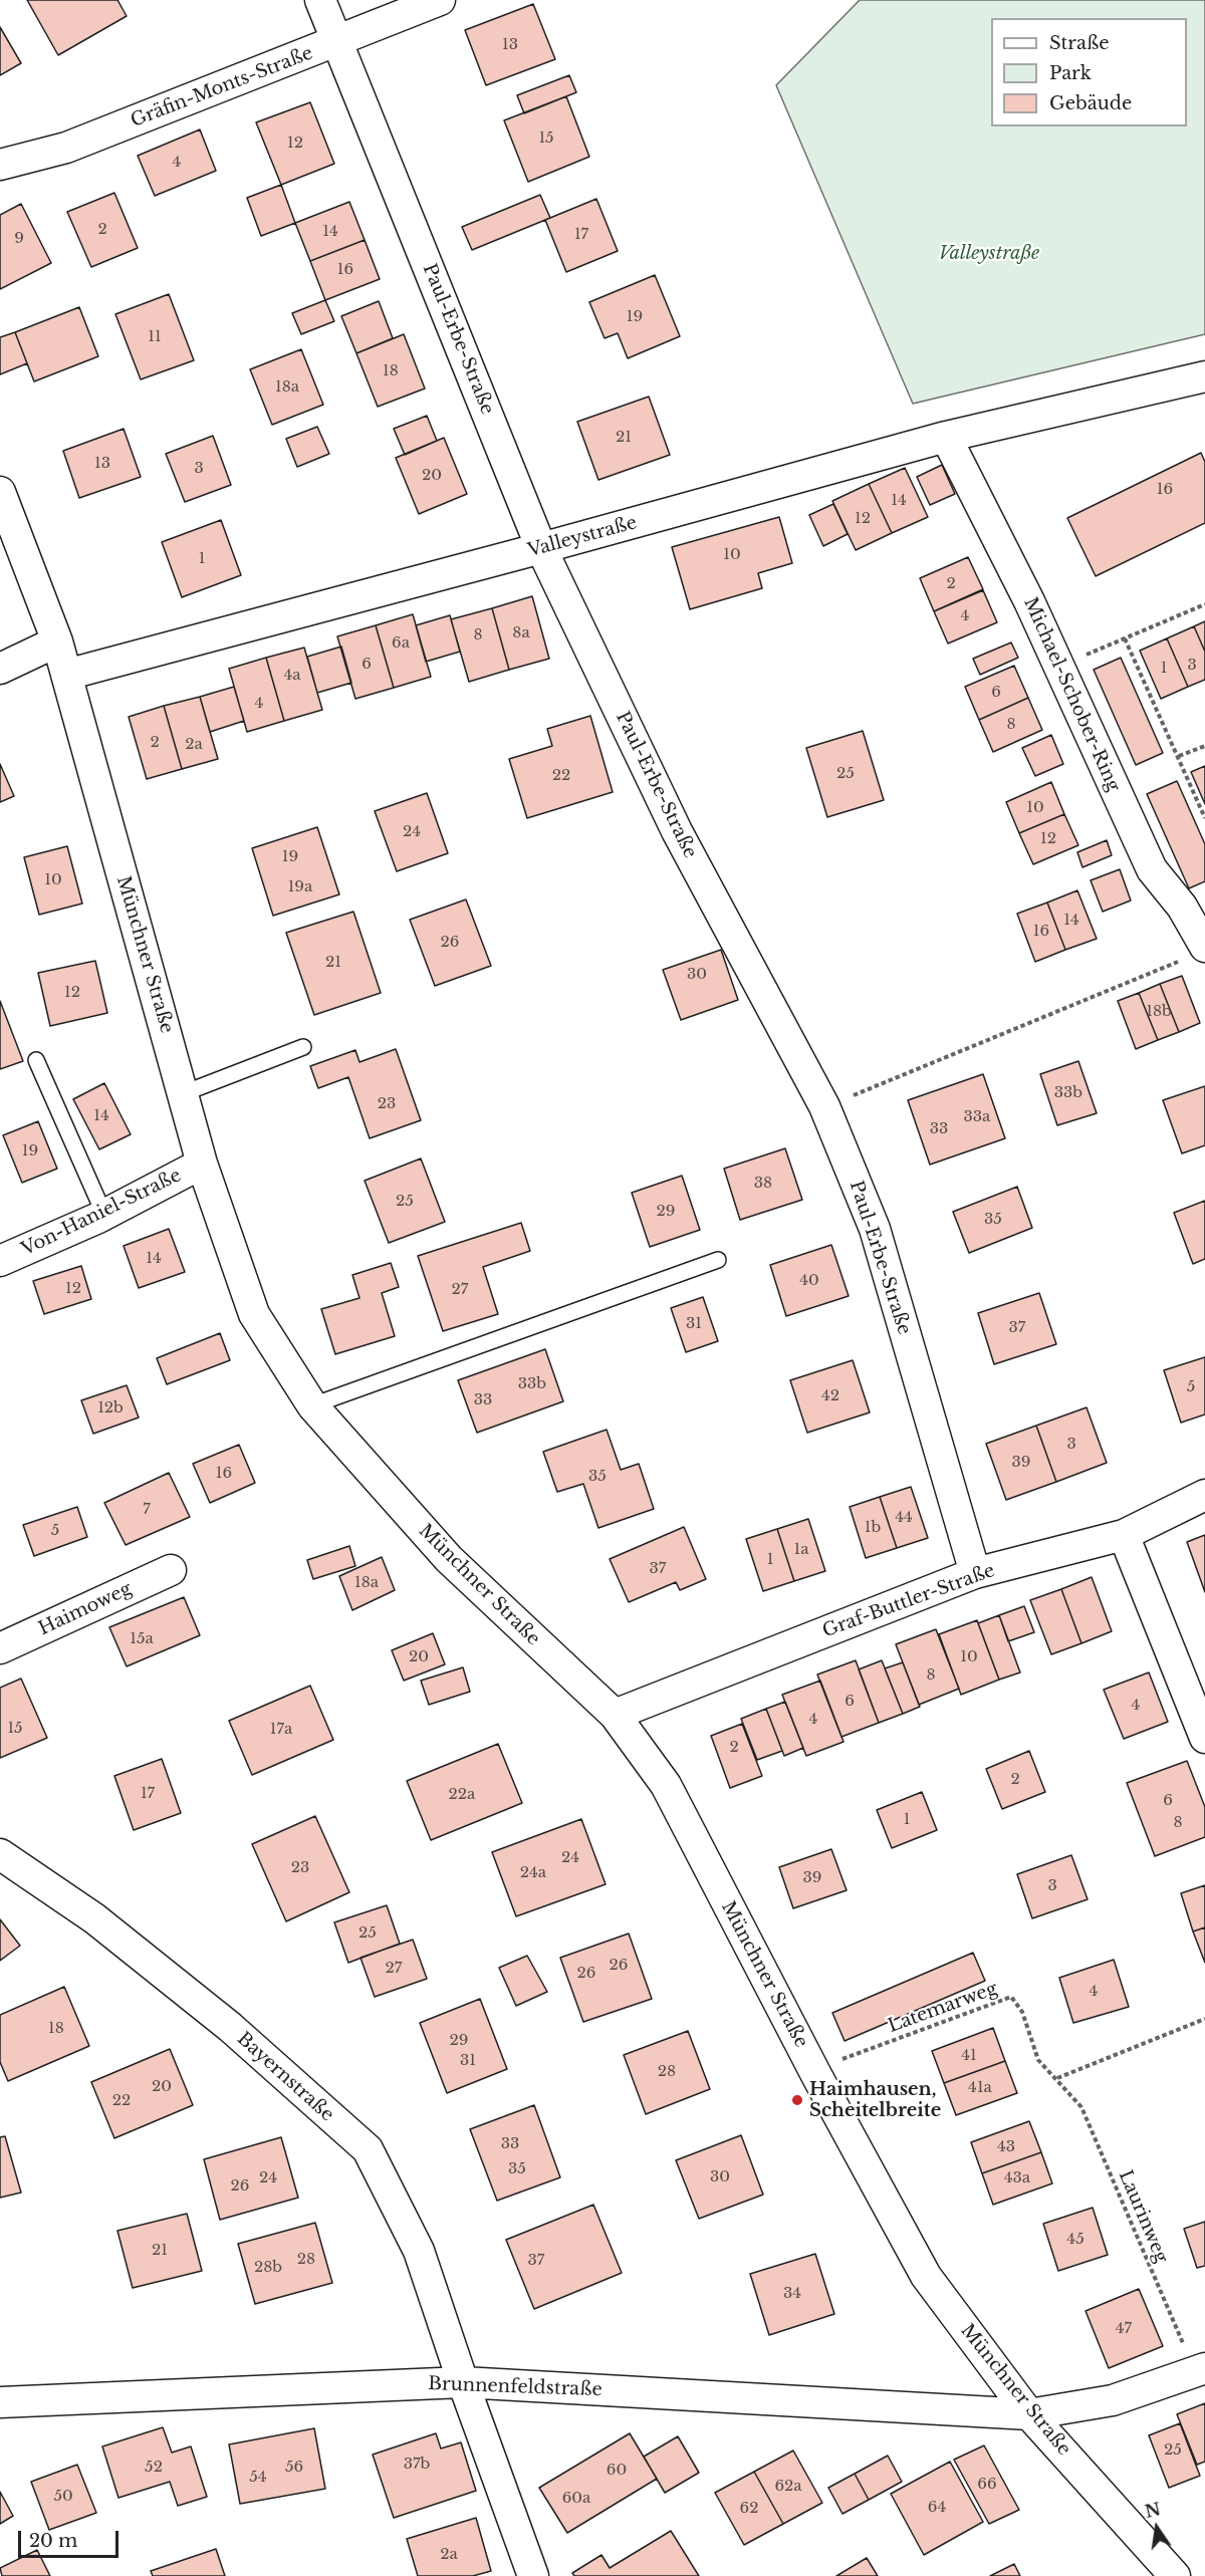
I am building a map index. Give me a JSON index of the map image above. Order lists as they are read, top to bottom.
{
  "streets": {
    "street": [
      "Gräfin-Monts-Straße",
      "Paul-Erbe-Straße",
      "Valleystraße",
      "Michael-Schober-Ring",
      "Münchner Straße",
      "Von-Haniel-Straße",
      "Graf-Buttler-Straße",
      "Haimoweg",
      "Bayernstraße",
      "Brunnenfeldstraße"
    ],
    "path": ["Latemarweg", "Laurinweg"]
  },
  "crossings": [
    ["Gräfin-Monts-Straße", "Paul-Erbe-Straße"],
    ["Paul-Erbe-Straße", "Valleystraße"],
    ["Paul-Erbe-Straße", "Graf-Buttler-Straße"],
    ["Valleystraße", "Michael-Schober-Ring"],
    ["Valleystraße", "Münchner Straße"],
    ["Münchner Straße", "Von-Haniel-Straße"],
    ["Münchner Straße", "Graf-Buttler-Straße"],
    ["Münchner Straße", "Latemarweg"],
    ["Münchner Straße", "Brunnenfeldstraße"],
    ["Latemarweg", "Laurinweg"],
    ["Bayernstraße", "Brunnenfeldstraße"],
    ["Laurinweg", "Brunnenfeldstraße"]
  ],
  "parks": ["Valleystraße"],
  "places": ["Haimhausen, Scheitelbreite"],
  "house_numbers": [
    "13",
    "15",
    "12",
    "4",
    "2",
    "14",
    "17",
    "9",
    "16",
    "19",
    "11",
    "18",
    "18a",
    "21",
    "13",
    "3",
    "20",
    "16",
    "14",
    "12",
    "10",
    "1",
    "2",
    "4",
    "8a",
    "8",
    "6a",
    "6",
    "3",
    "1",
    "4a",
    "6",
    "4",
    "8",
    "2",
    "2a",
    "25",
    "22",
    "10",
    "24",
    "12",
    "19",
    "10",
    "19a",
    "14",
    "16",
    "26",
    "21",
    "30",
    "12",
    "18b",
    "33b",
    "23",
    "14",
    "33a",
    "33",
    "19",
    "38",
    "25",
    "29",
    "35",
    "14",
    "40",
    "12",
    "27",
    "31",
    "37",
    "33b",
    "5",
    "42",
    "33",
    "12b",
    "3",
    "39",
    "16",
    "35",
    "7",
    "44",
    "1b",
    "5",
    "1a",
    "1",
    "37",
    "18a",
    "15a",
    "20",
    "10",
    "8",
    "6",
    "4",
    "4",
    "15",
    "17a",
    "2",
    "2",
    "17",
    "22a",
    "6",
    "1",
    "8",
    "24",
    "23",
    "24a",
    "39",
    "3",
    "25",
    "26",
    "27",
    "26",
    "4",
    "18",
    "29",
    "41",
    "31",
    "28",
    "20",
    "41a",
    "22",
    "33",
    "43",
    "35",
    "30",
    "24",
    "43a",
    "26",
    "45",
    "21",
    "28",
    "37",
    "28b",
    "34",
    "47",
    "25",
    "37b",
    "52",
    "56",
    "60",
    "54",
    "66",
    "62a",
    "50",
    "60a",
    "64",
    "62",
    "2a"
  ],
  "legend": ["Straße", "Park", "Gebäude"],
  "scale_bar": "20 m",
  "north": "top"
}
